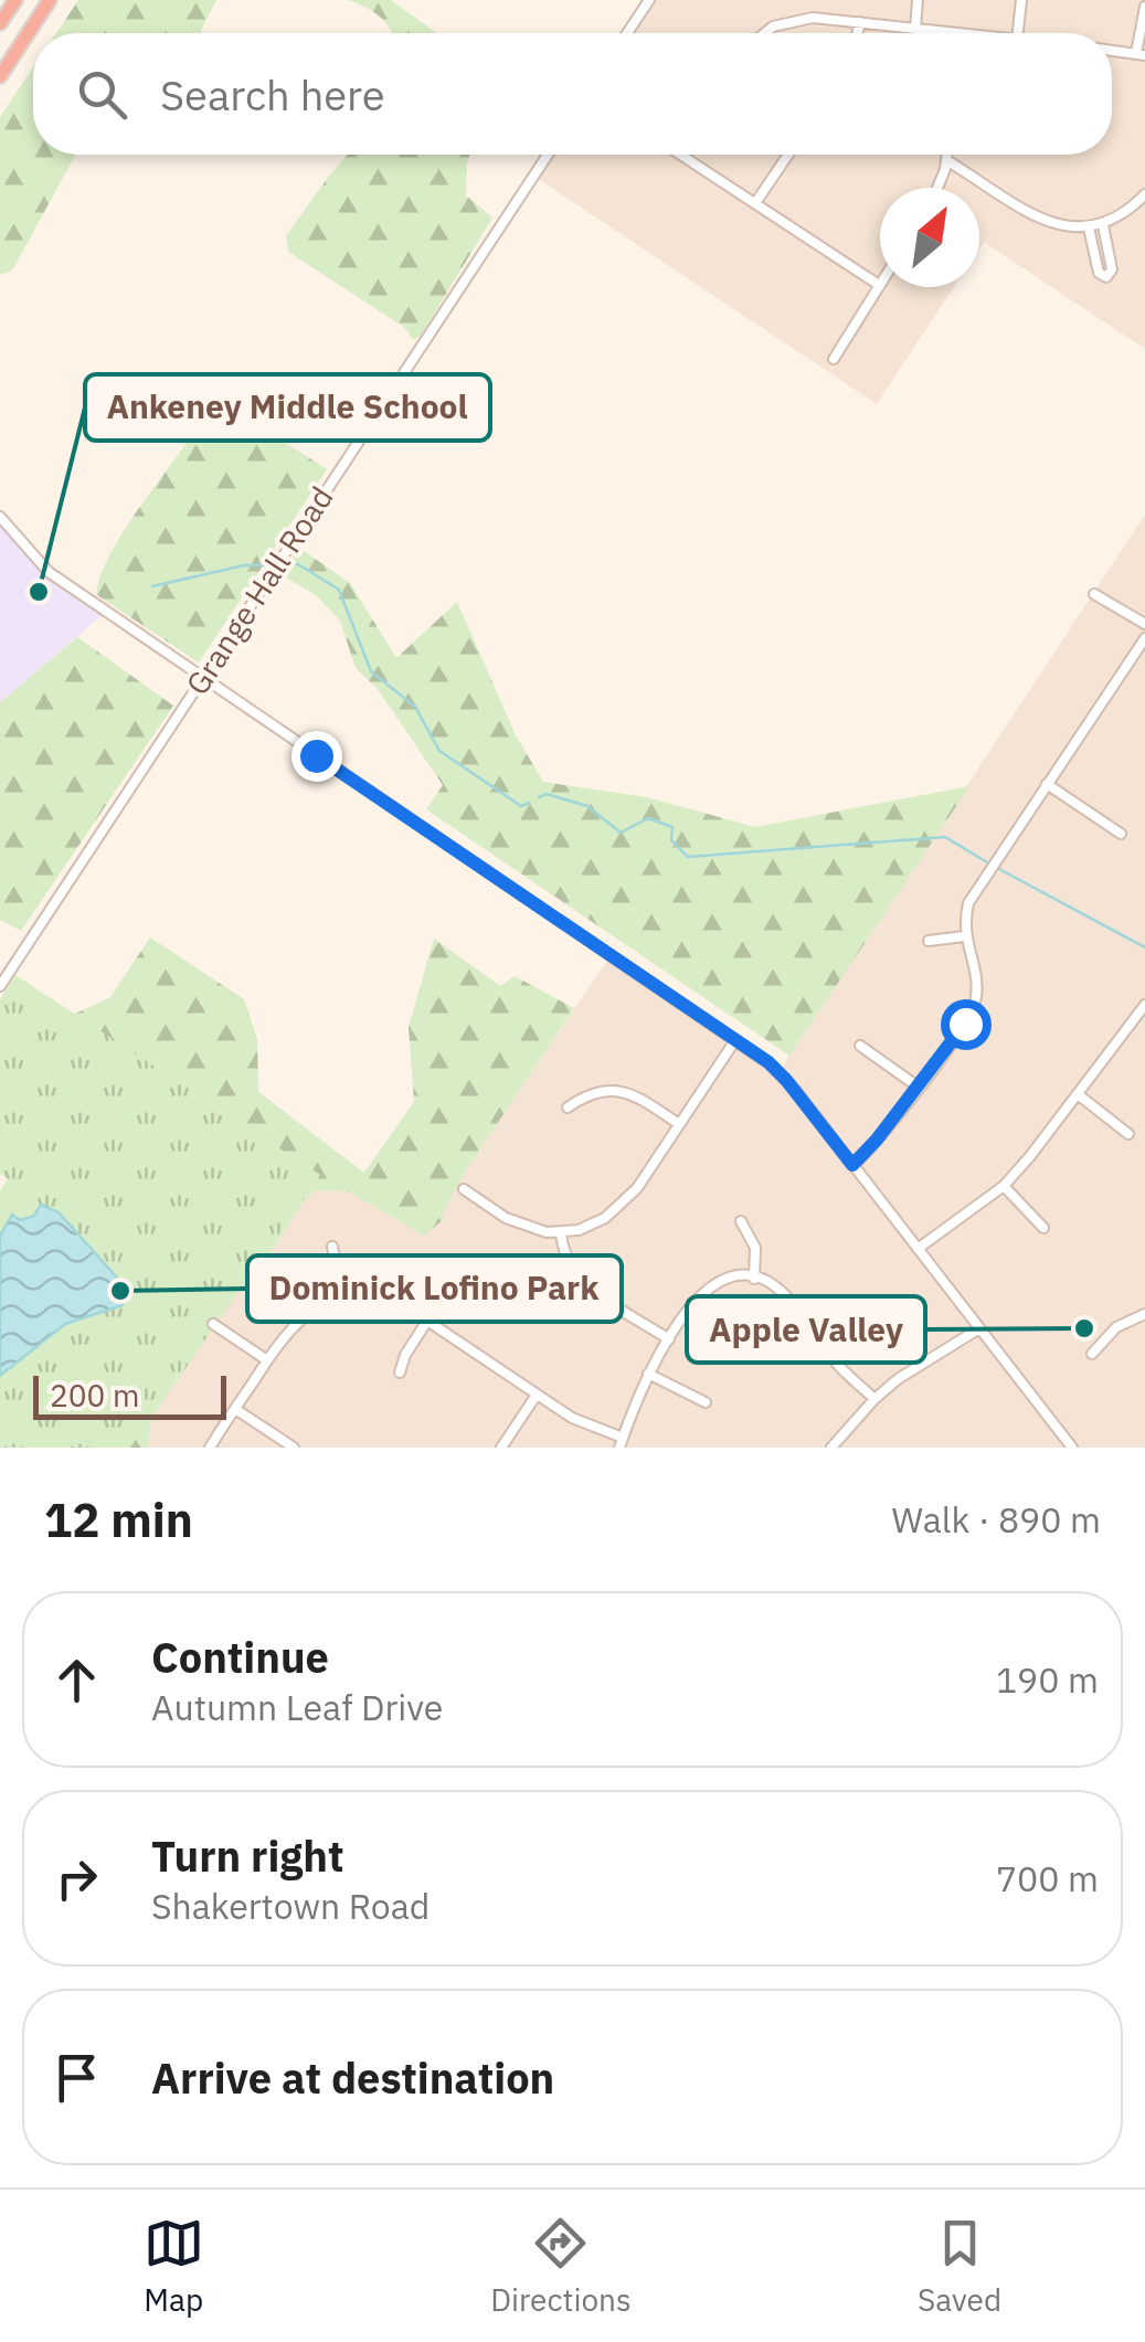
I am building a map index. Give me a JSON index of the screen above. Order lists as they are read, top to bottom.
{
  "streets": {
    "street": ["Grange Hall Road"]
  },
  "places": ["Ankeney Middle School", "Dominick Lofino Park", "Apple Valley"],
  "scale_bar": "200 m",
  "north": "top right",
  "page": {
    "search": "Search here",
    "scale": "200 m",
    "heading": ["12 min", "Walk · 890 m"],
    "list": [
      ["Continue", "Autumn Leaf Drive", "190 m"],
      ["Turn right", "Shakertown Road", "700 m"],
      "Arrive at destination"
    ],
    "nav": ["Map", "Directions", "Saved"]
  }
}
